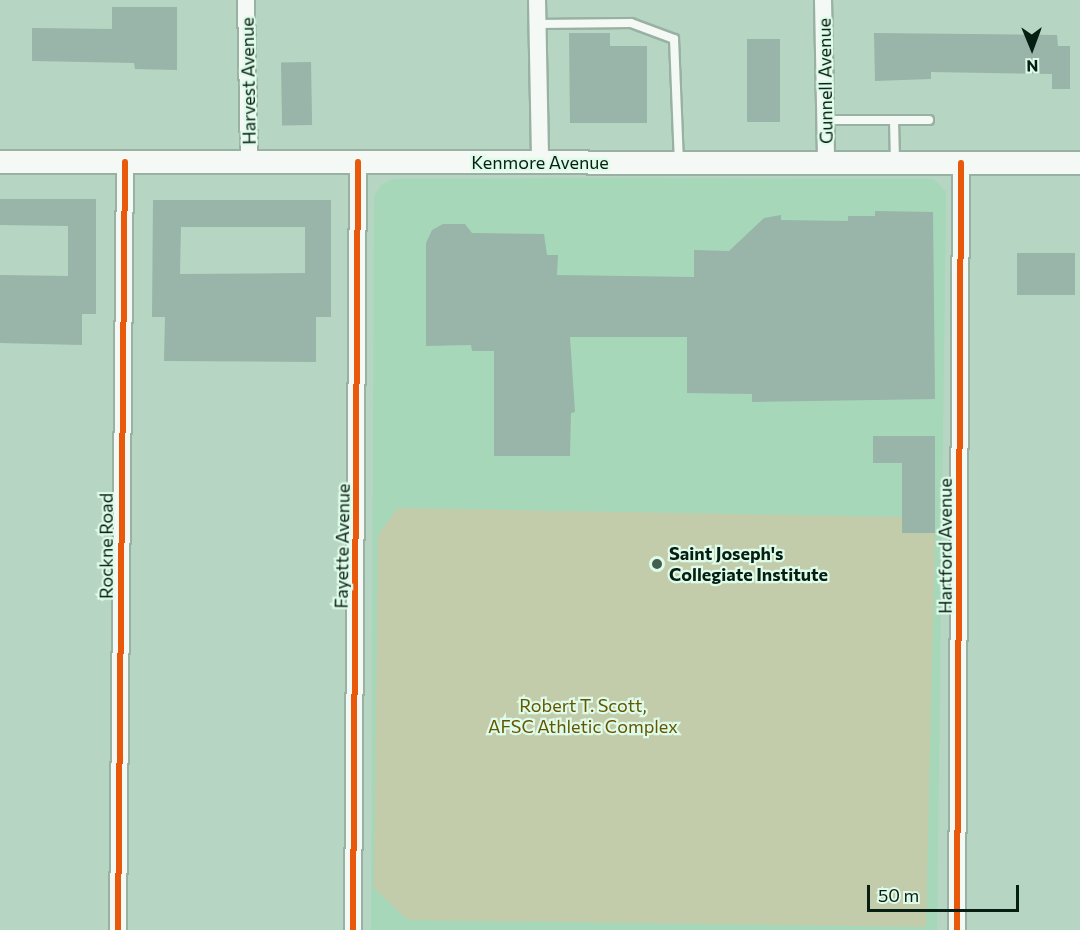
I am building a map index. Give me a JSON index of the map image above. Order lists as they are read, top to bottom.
{
  "streets": {
    "main road": ["Kenmore Avenue"],
    "street": [
      "Harvest Avenue",
      "Gunnell Avenue",
      "Rockne Road",
      "Fayette Avenue",
      "Hartford Avenue"
    ]
  },
  "crossings": [
    ["Harvest Avenue", "Kenmore Avenue"],
    ["Gunnell Avenue", "Kenmore Avenue"],
    ["Kenmore Avenue", "Rockne Road"],
    ["Kenmore Avenue", "Fayette Avenue"],
    ["Kenmore Avenue", "Hartford Avenue"]
  ],
  "parks": ["Robert T. Scott, AFSC Athletic Complex"],
  "places": ["Saint Joseph's Collegiate Institute"],
  "scale_bar": "50 m",
  "north": "bottom"
}
